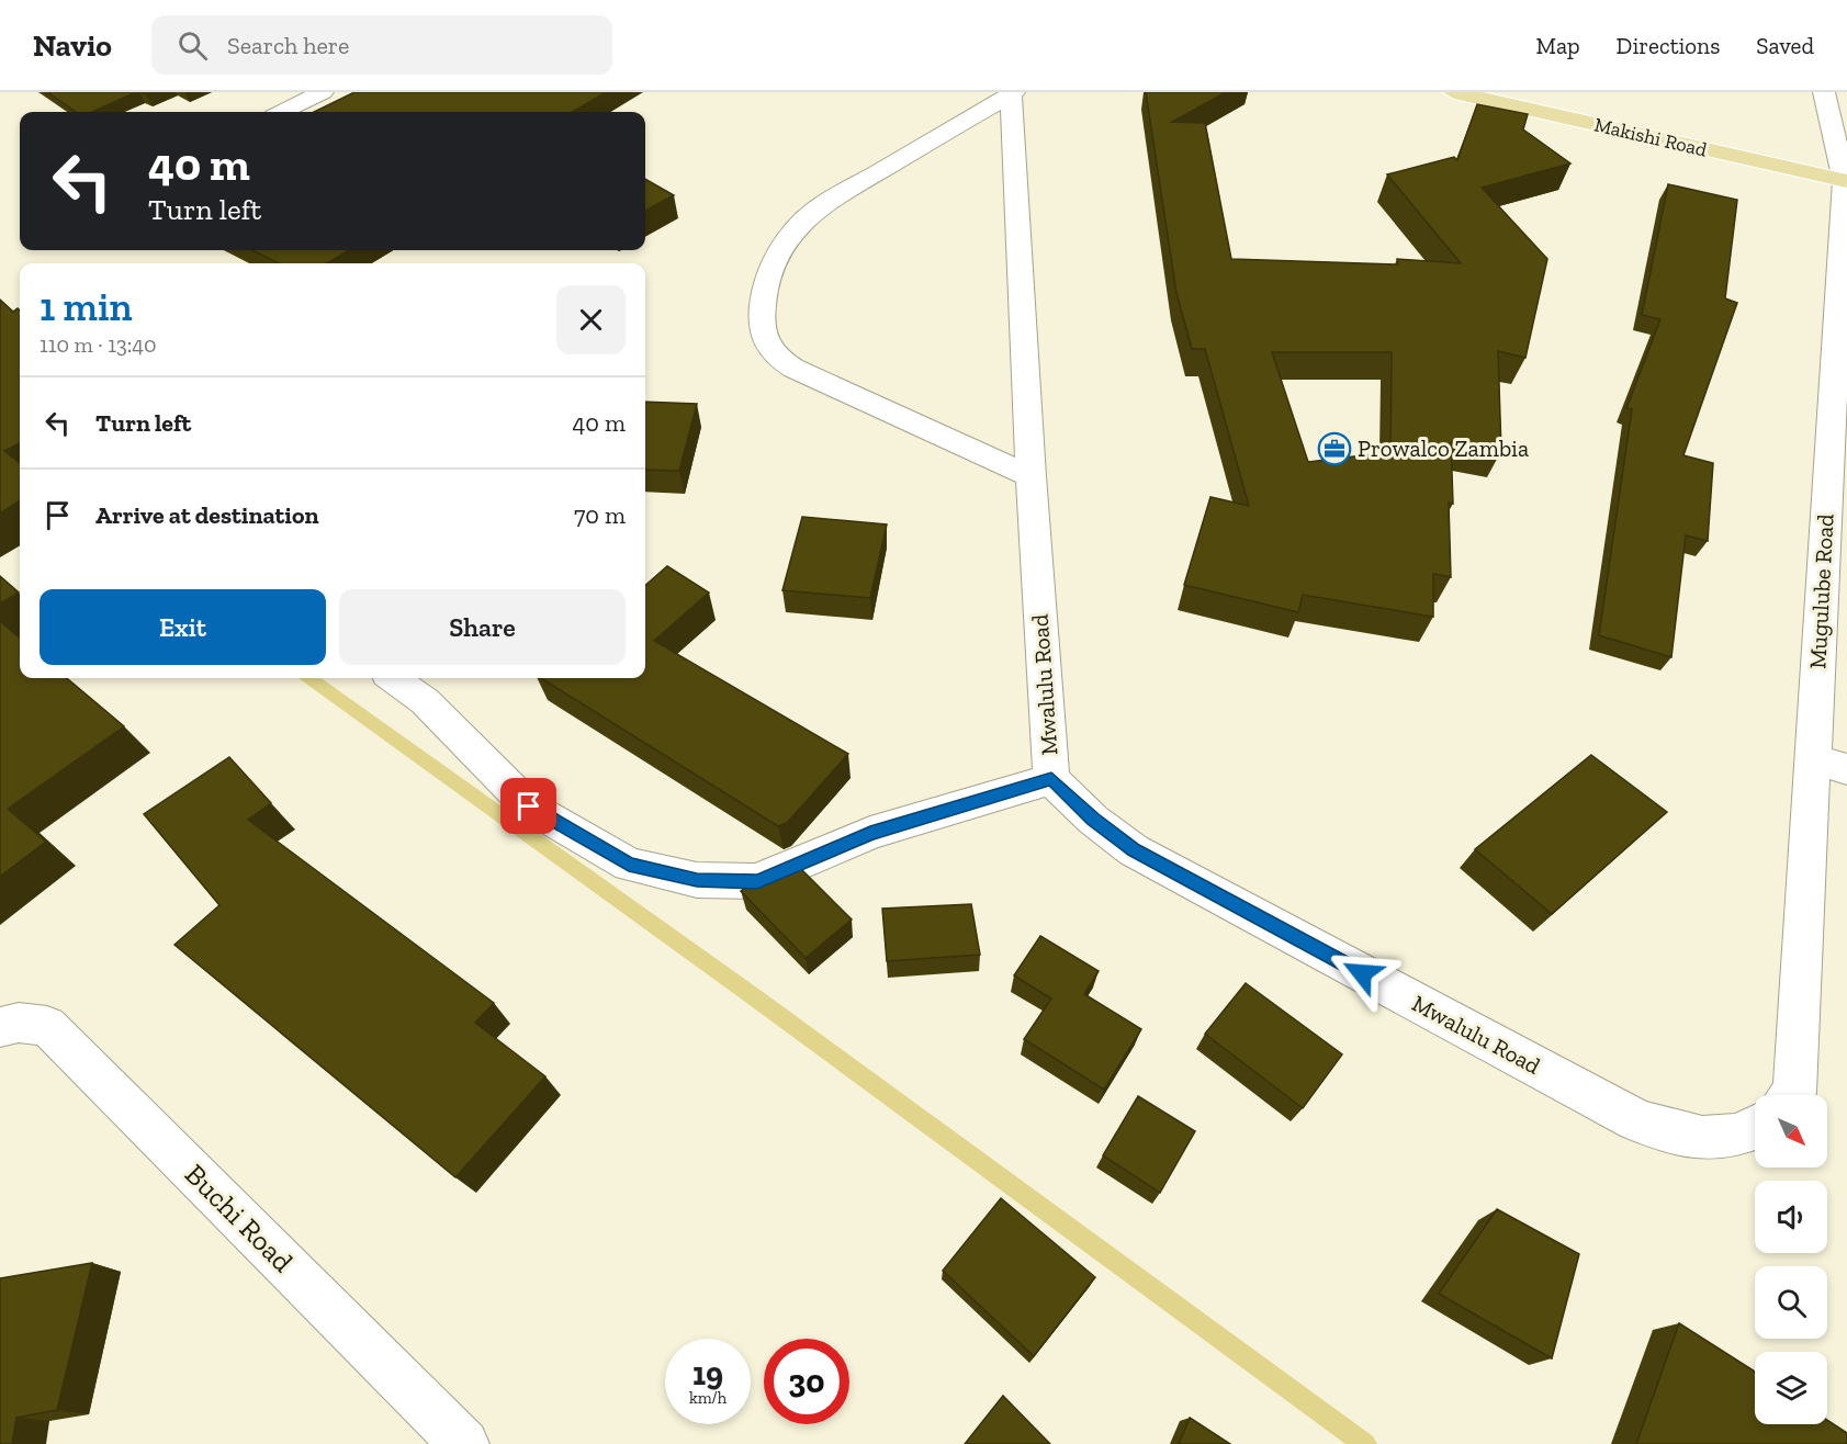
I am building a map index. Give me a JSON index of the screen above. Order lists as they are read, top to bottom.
{
  "streets": {
    "main road": ["Makishi Road"],
    "street": ["Mugulube Road", "Mwalulu Road", "Buchi Road"]
  },
  "crossings": [
    ["Makishi Road", "Mugulube Road"]
  ],
  "places": {
    "office": ["Prowalco Zambia"]
  },
  "north": "bottom right",
  "page": {
    "header": "Navio",
    "search": "Search here",
    "nav": ["Map", "Directions", "Saved"],
    "turn": ["40 m", "Turn left"],
    "heading": ["1 min", "110 m · 13:40"],
    "list": [
      {
        "name": "Turn left",
        "value": "40 m"
      },
      {
        "name": "Arrive at destination",
        "value": "70 m"
      }
    ],
    "buttons": ["Exit", "Share"],
    "speed": "19 km/h",
    "limit": "30"
  }
}
